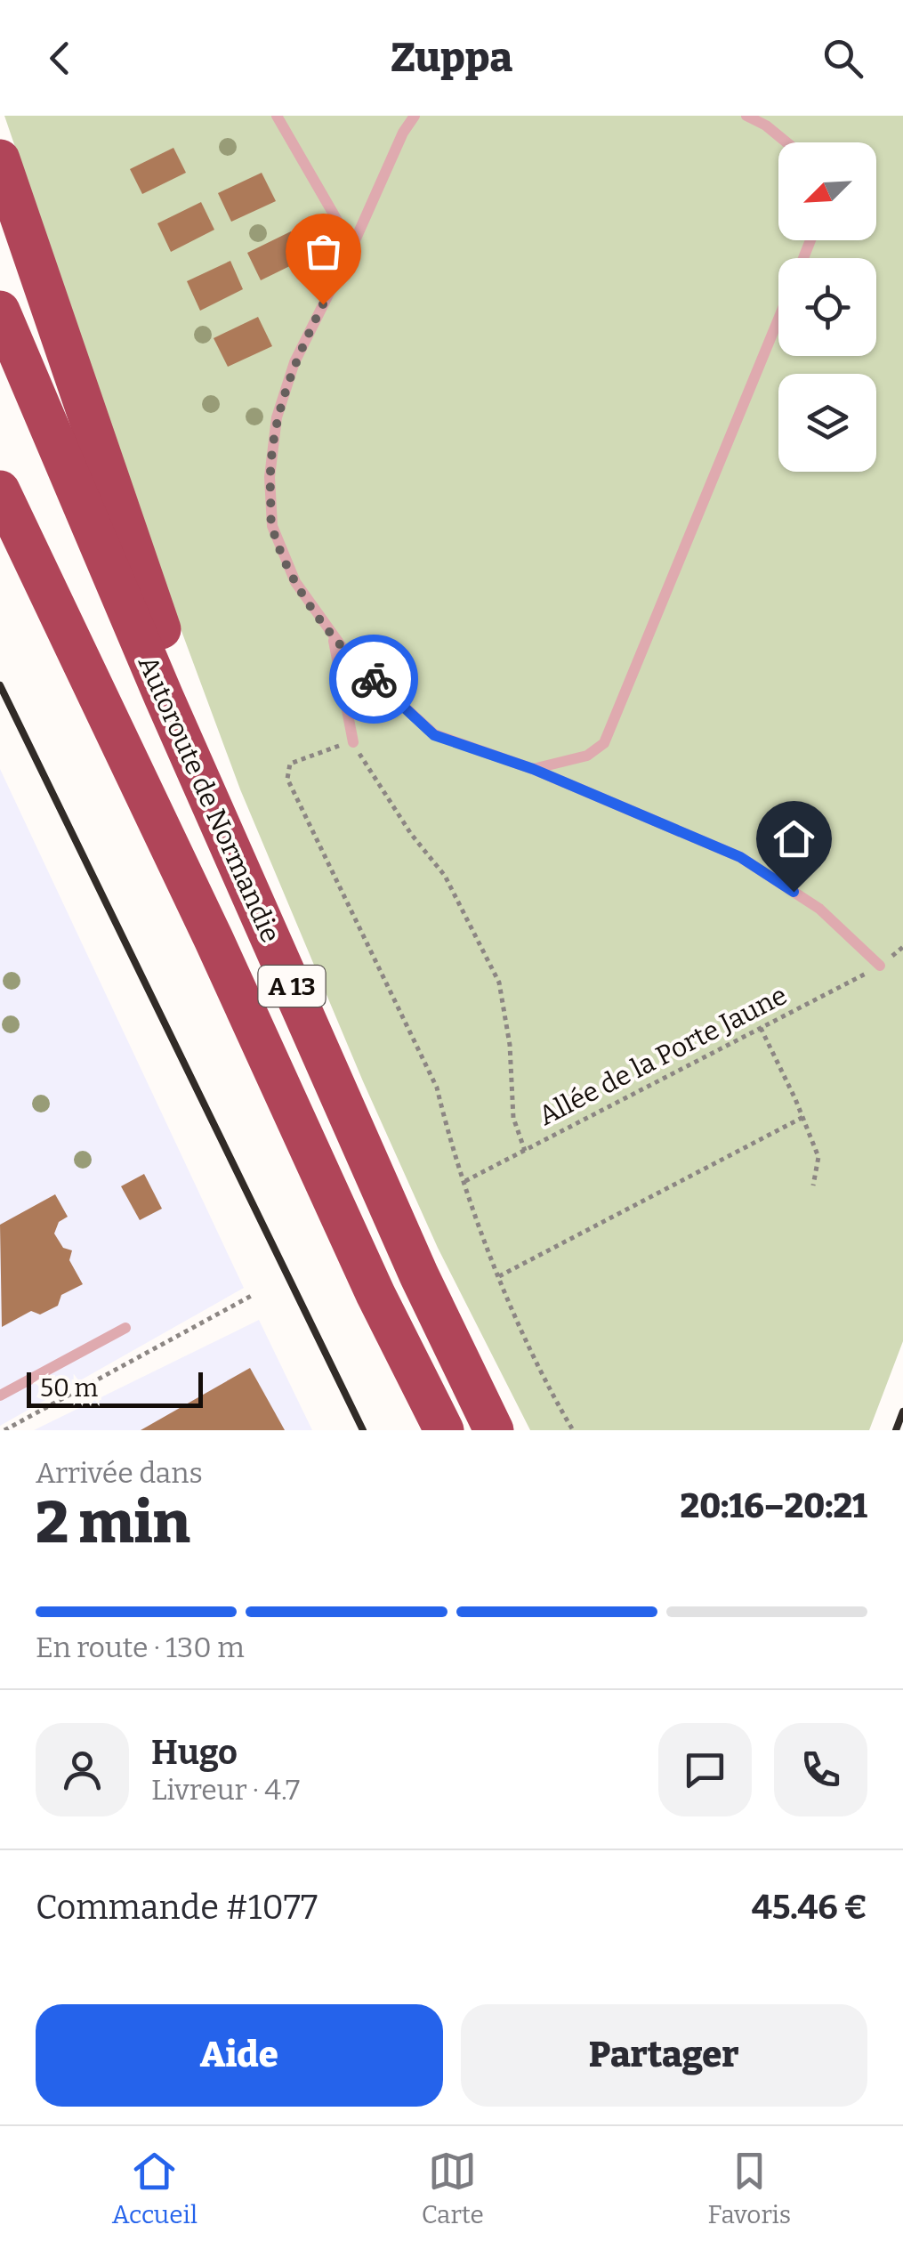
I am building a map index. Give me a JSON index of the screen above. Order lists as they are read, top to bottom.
{
  "streets": {
    "highway": ["Autoroute de Normandie", "A 13"],
    "path": ["Allée de la Porte Jaune"]
  },
  "scale_bar": "50 m",
  "north": "bottom left",
  "page": {
    "header": "Zuppa",
    "scale": "50 m",
    "heading": ["2 min", "Arrivée dans", "20:16–20:21"],
    "panel": [
      "Hugo",
      "Livreur · 4.7",
      "Commande #1077",
      "45.46 €"
    ],
    "bar": "En route · 130 m",
    "buttons": ["Aide", "Partager"],
    "tabs": ["Accueil", "Carte", "Favoris"]
  }
}
